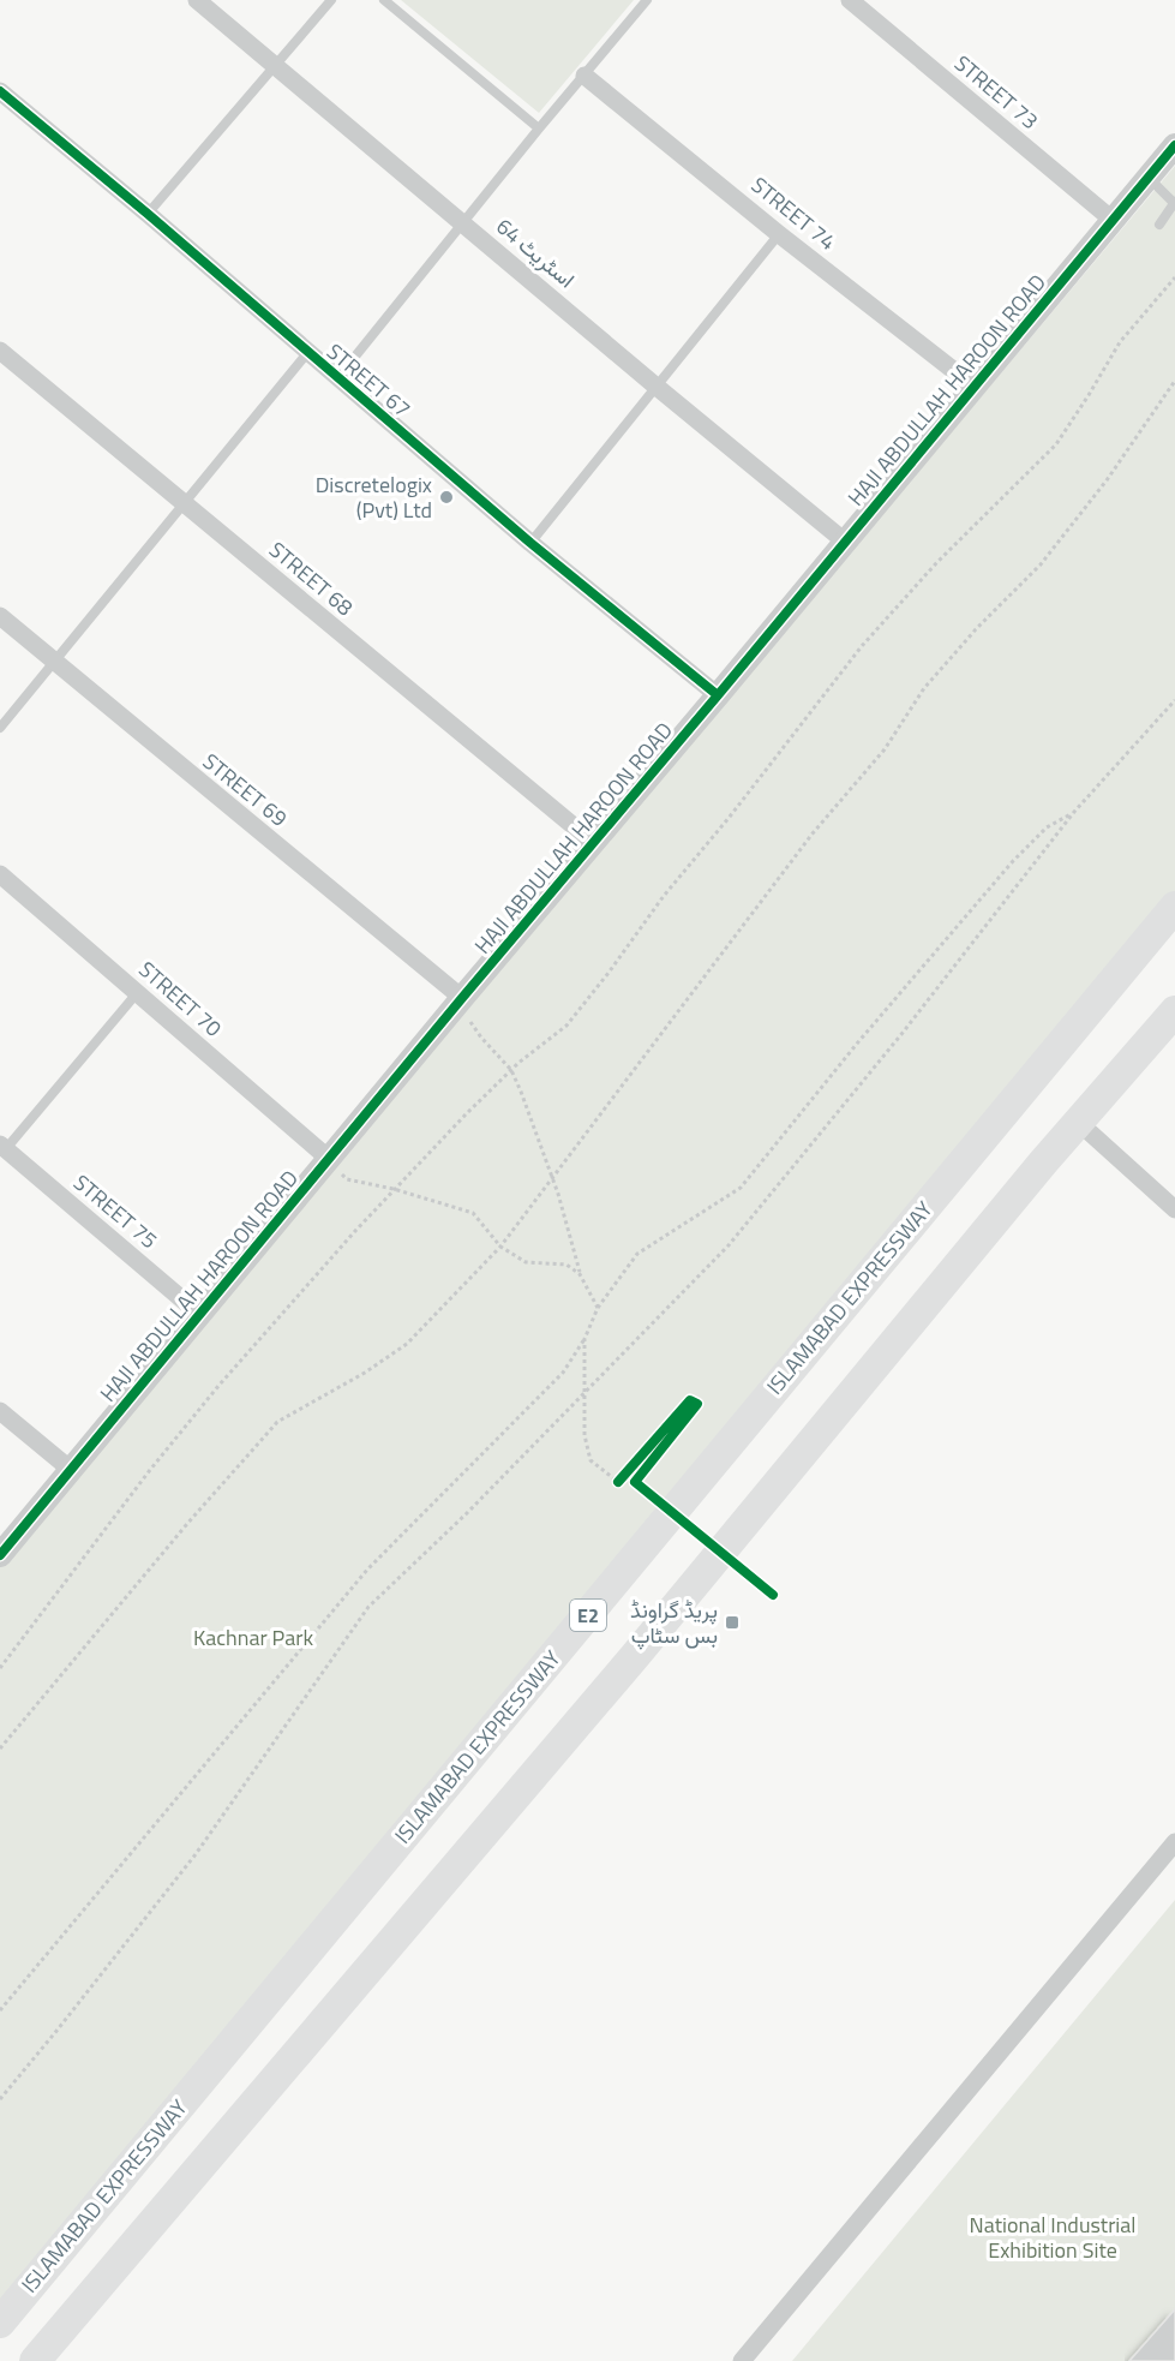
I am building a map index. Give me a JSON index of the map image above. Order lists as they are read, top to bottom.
{
  "streets": {
    "highway": ["ISLAMABAD EXPRESSWAY", "E2"],
    "street": [
      "STREET 73",
      "STREET 74",
      "اسٹریٹ 64",
      "STREET 67",
      "HAJI ABDULLAH HAROON ROAD",
      "STREET 68",
      "STREET 69",
      "STREET 70",
      "STREET 75"
    ]
  },
  "crossings": [
    ["STREET 73", "HAJI ABDULLAH HAROON ROAD"],
    ["STREET 74", "HAJI ABDULLAH HAROON ROAD"],
    ["اسٹریٹ 64", "HAJI ABDULLAH HAROON ROAD"],
    ["STREET 67", "HAJI ABDULLAH HAROON ROAD"],
    ["HAJI ABDULLAH HAROON ROAD", "STREET 68"],
    ["HAJI ABDULLAH HAROON ROAD", "STREET 69"],
    ["HAJI ABDULLAH HAROON ROAD", "STREET 70"],
    ["HAJI ABDULLAH HAROON ROAD", "STREET 75"]
  ],
  "parks": ["Kachnar Park", "National Industrial Exhibition Site"],
  "places": {
    "other": ["Discretelogix (Pvt) Ltd"],
    "transit": ["پریڈ گراونڈ بس سٹاپ"]
  }
}
